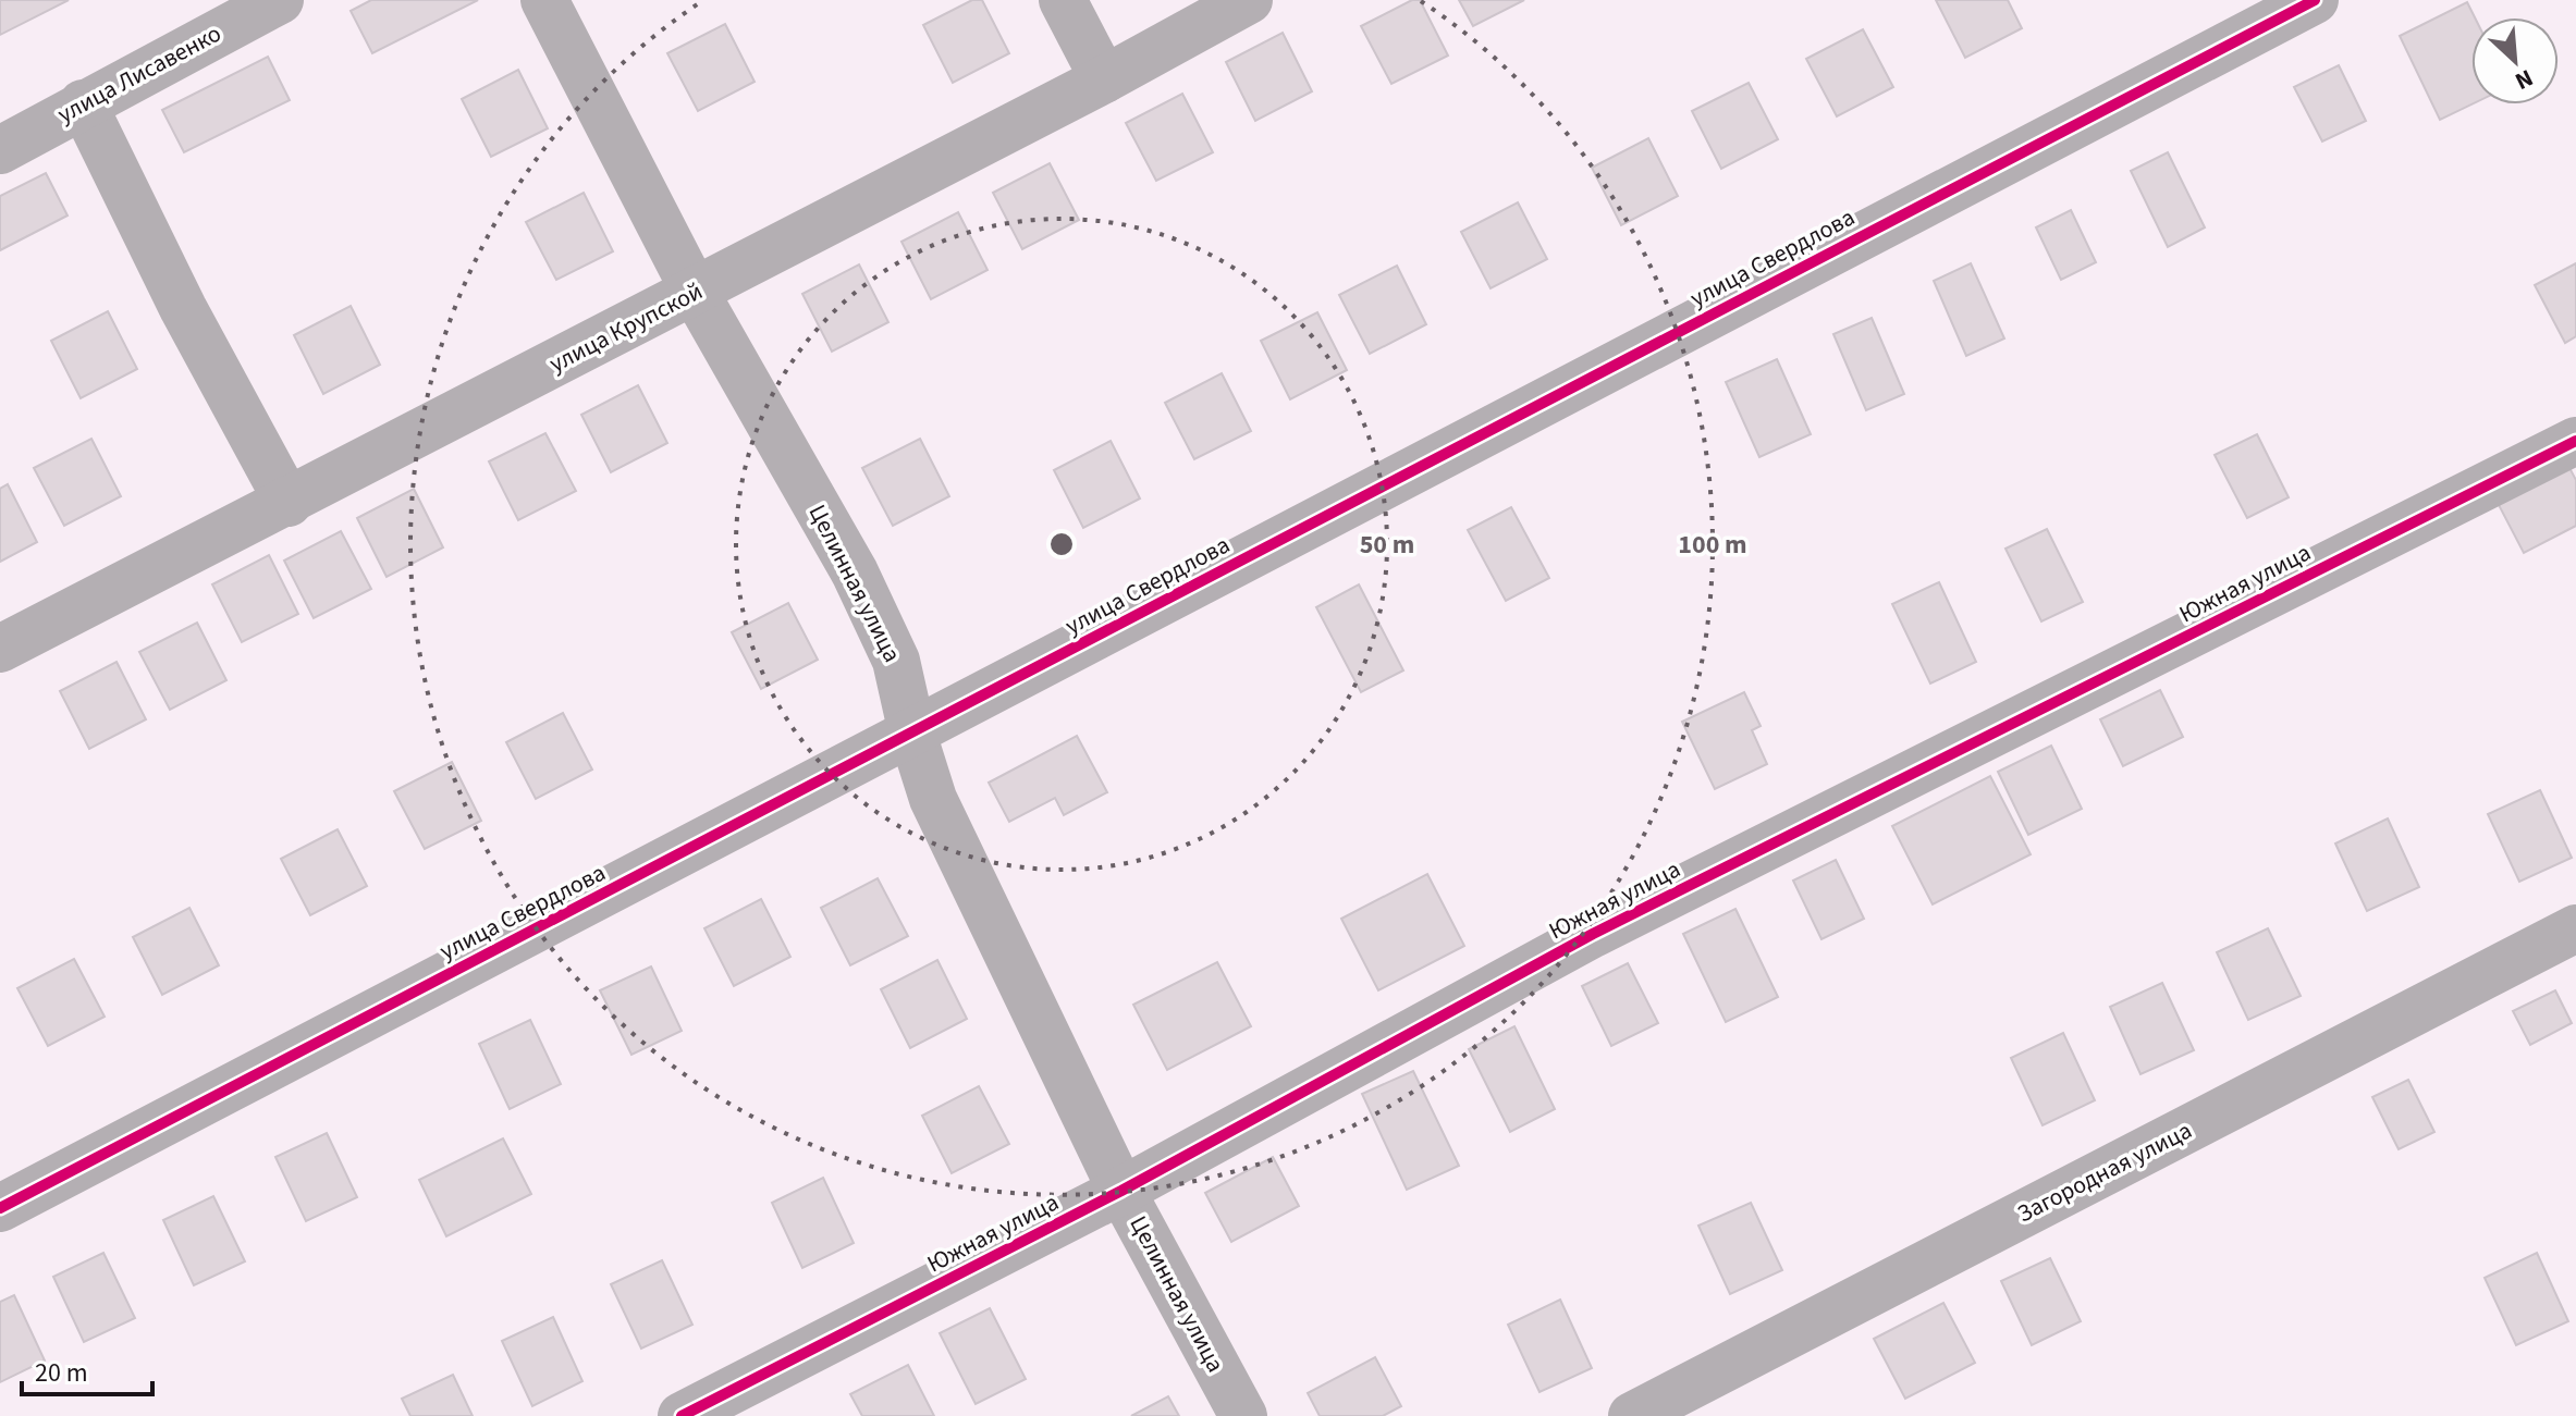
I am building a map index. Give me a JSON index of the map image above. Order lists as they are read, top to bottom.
{
  "streets": {
    "street": [
      "улица Лисавенко",
      "улица Свердлова",
      "улица Крупской",
      "Целинная улица",
      "Южная улица",
      "Загородная улица"
    ]
  },
  "crossings": [
    ["улица Свердлова", "Целинная улица"],
    ["улица Крупской", "Целинная улица"],
    ["Целинная улица", "Южная улица"]
  ],
  "scale_bar": "20 m",
  "north": "bottom right",
  "rings": ["50 m", "100 m"]
}
